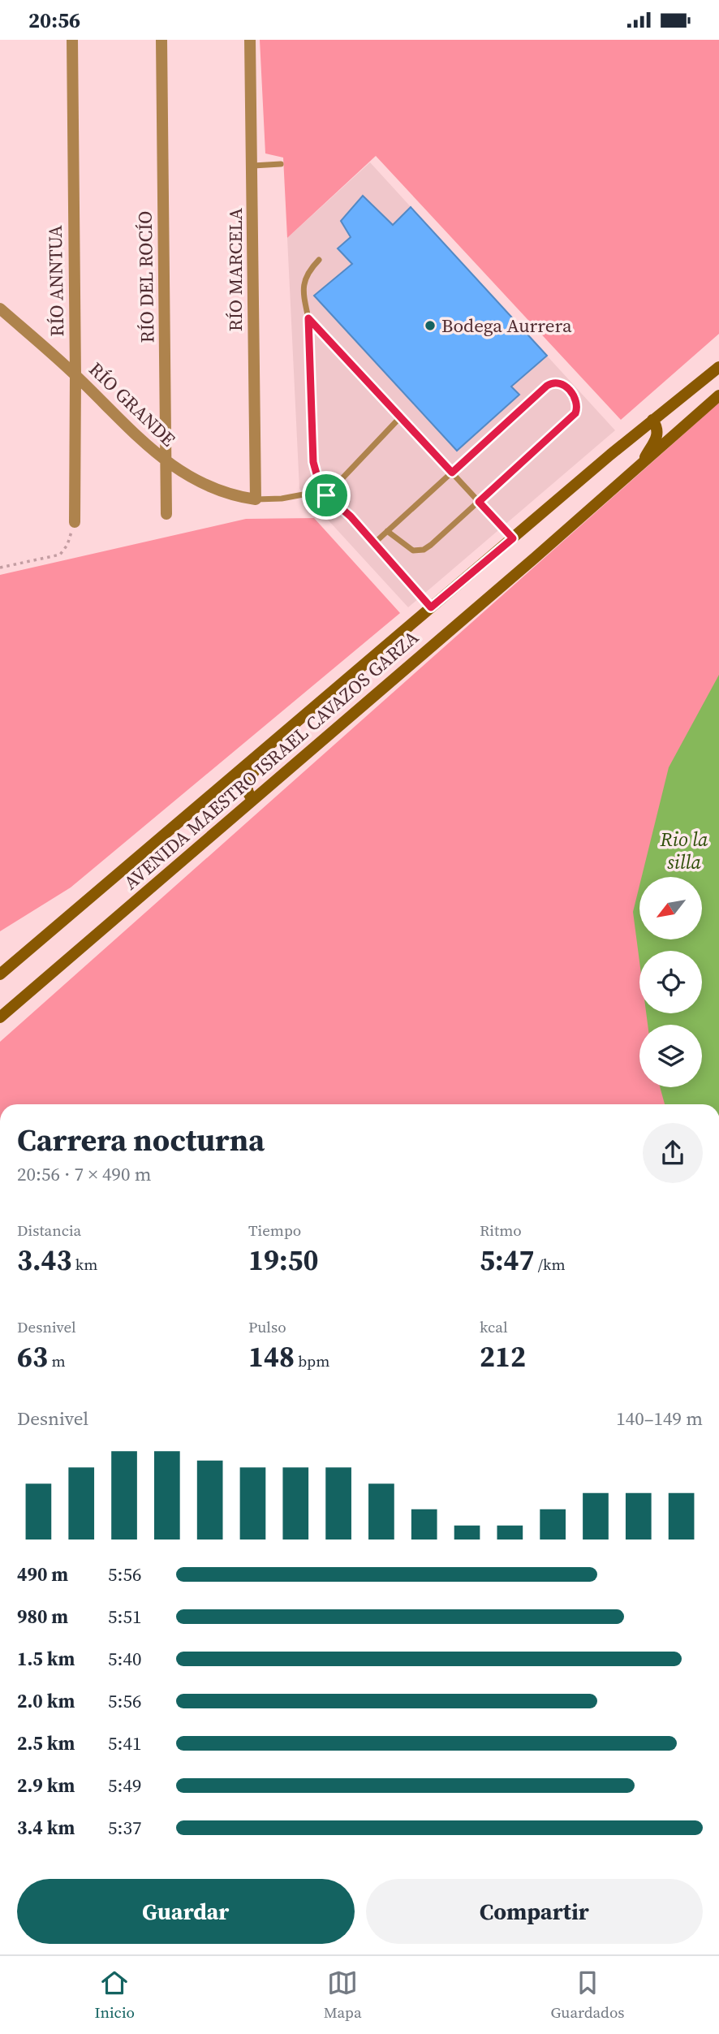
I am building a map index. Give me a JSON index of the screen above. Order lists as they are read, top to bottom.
{
  "streets": {
    "main road": ["AVENIDA MAESTRO ISRAEL CAVAZOS GARZA"],
    "street": [
      "RÍO MARCELA",
      "RÍO DEL ROCÍO",
      "RÍO ANNTUA",
      "RÍO GRANDE"
    ]
  },
  "crossings": [
    ["RÍO MARCELA", "RÍO GRANDE"],
    ["RÍO DEL ROCÍO", "RÍO GRANDE"],
    ["RÍO ANNTUA", "RÍO GRANDE"]
  ],
  "water": ["Rio la silla"],
  "places": ["Bodega Aurrera"],
  "north": "bottom left",
  "page": {
    "status": "20:56",
    "heading": ["Carrera nocturna", "20:56 · 7 × 490 m"],
    "stats": [
      ["Distancia", "3.43 km"],
      ["Tiempo", "19:50"],
      ["Ritmo", "5:47 /km"],
      ["Desnivel", "63 m"],
      ["Pulso", "148 bpm"],
      ["kcal", "212"]
    ],
    "chart": ["Desnivel", "140–149 m"],
    "list": [
      {
        "name": "490 m",
        "note": "5:56"
      },
      {
        "name": "980 m",
        "note": "5:51"
      },
      {
        "name": "1.5 km",
        "note": "5:40"
      },
      {
        "name": "2.0 km",
        "note": "5:56"
      },
      {
        "name": "2.5 km",
        "note": "5:41"
      },
      {
        "name": "2.9 km",
        "note": "5:49"
      },
      {
        "name": "3.4 km",
        "note": "5:37"
      }
    ],
    "buttons": ["Guardar", "Compartir"],
    "tabs": ["Inicio", "Mapa", "Guardados"]
  }
}
